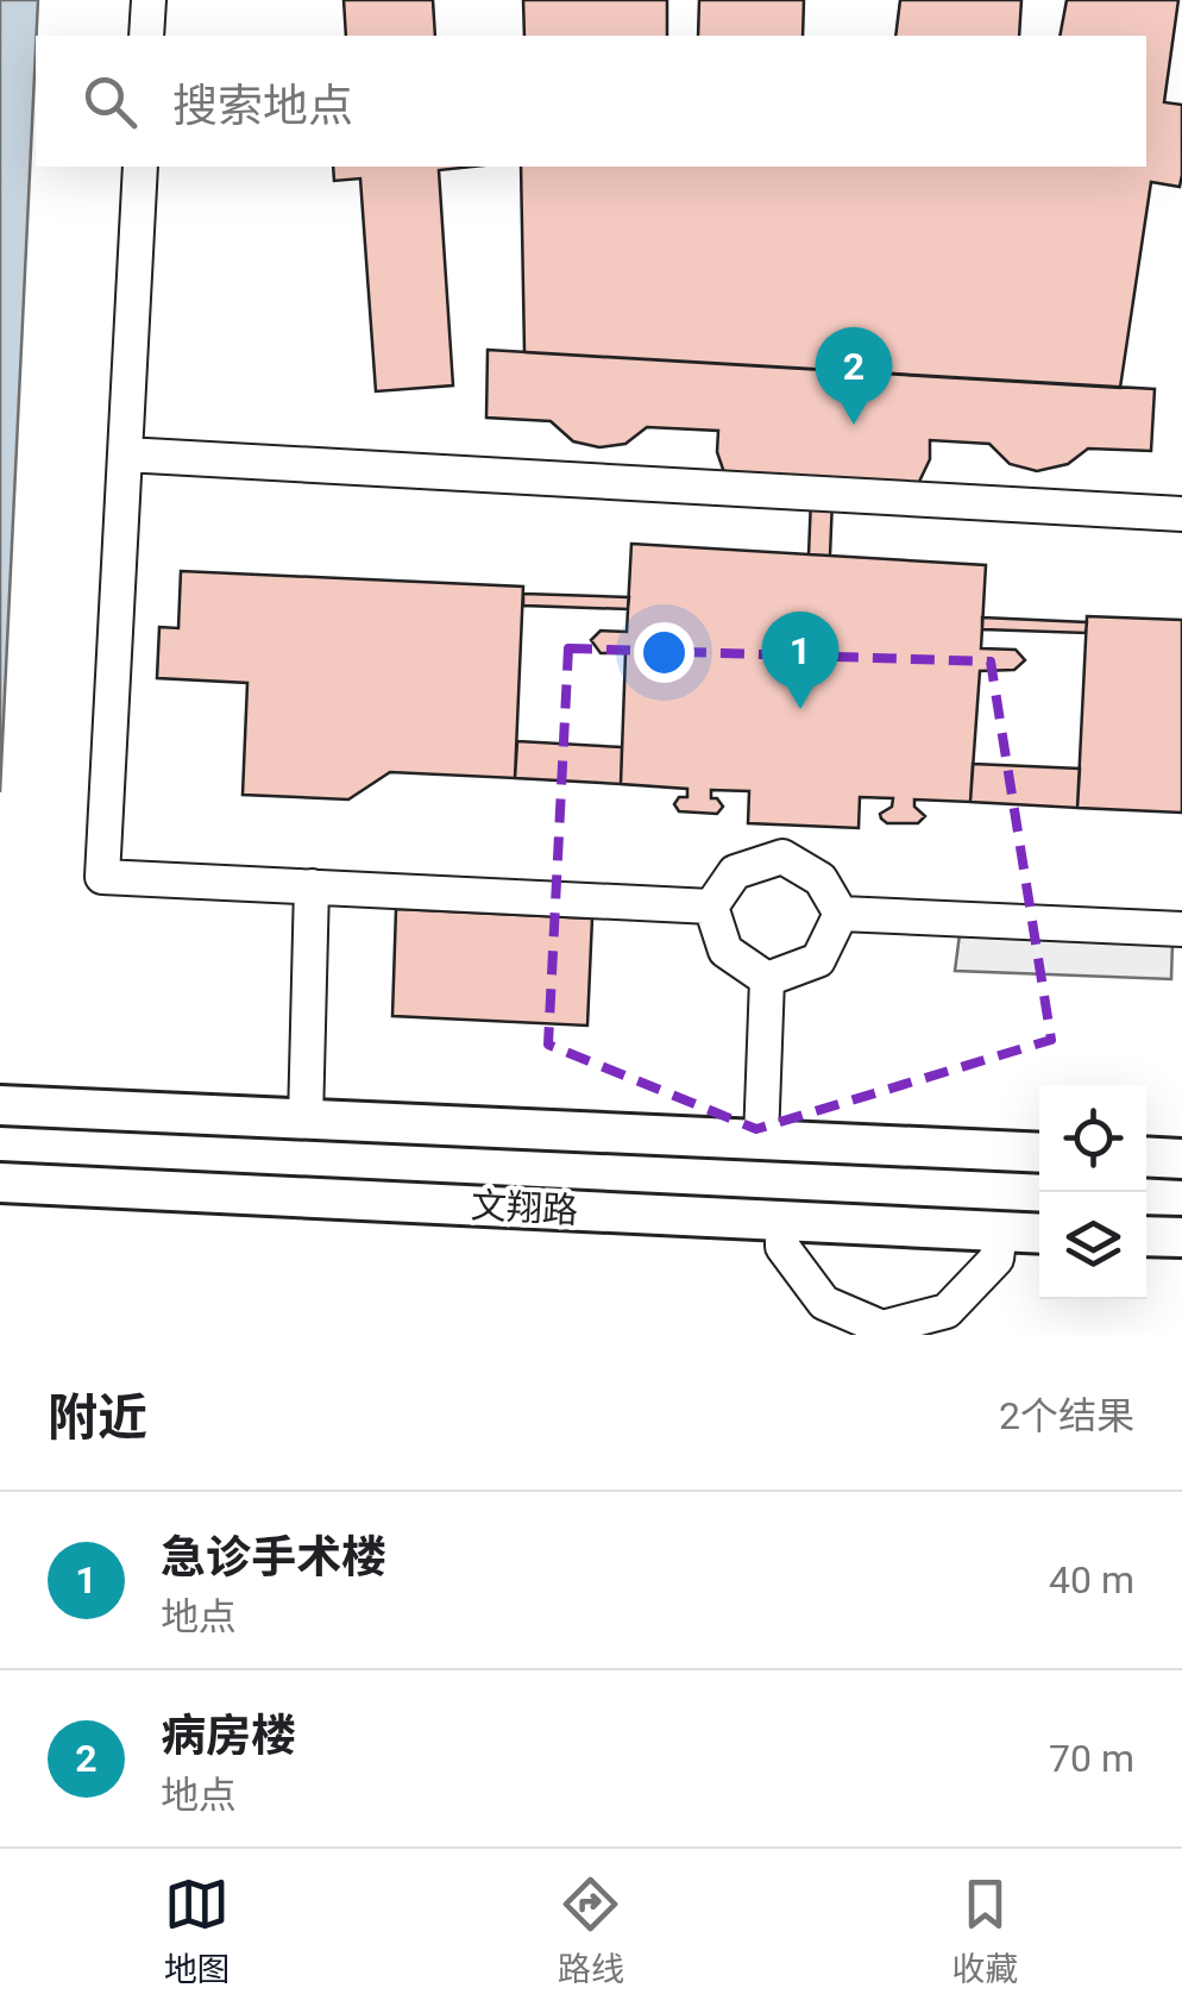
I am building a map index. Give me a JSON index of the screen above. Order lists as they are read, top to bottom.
{
  "streets": {
    "main road": ["文翔路"]
  },
  "page": {
    "search": "搜索地点",
    "pins": ["2", "1"],
    "heading": ["附近", "2个结果"],
    "list": [
      {
        "mark": "1",
        "name": "急诊手术楼",
        "note": "地点",
        "value": "40 m"
      },
      {
        "mark": "2",
        "name": "病房楼",
        "note": "地点",
        "value": "70 m"
      }
    ],
    "nav": ["地图", "路线", "收藏"]
  }
}
